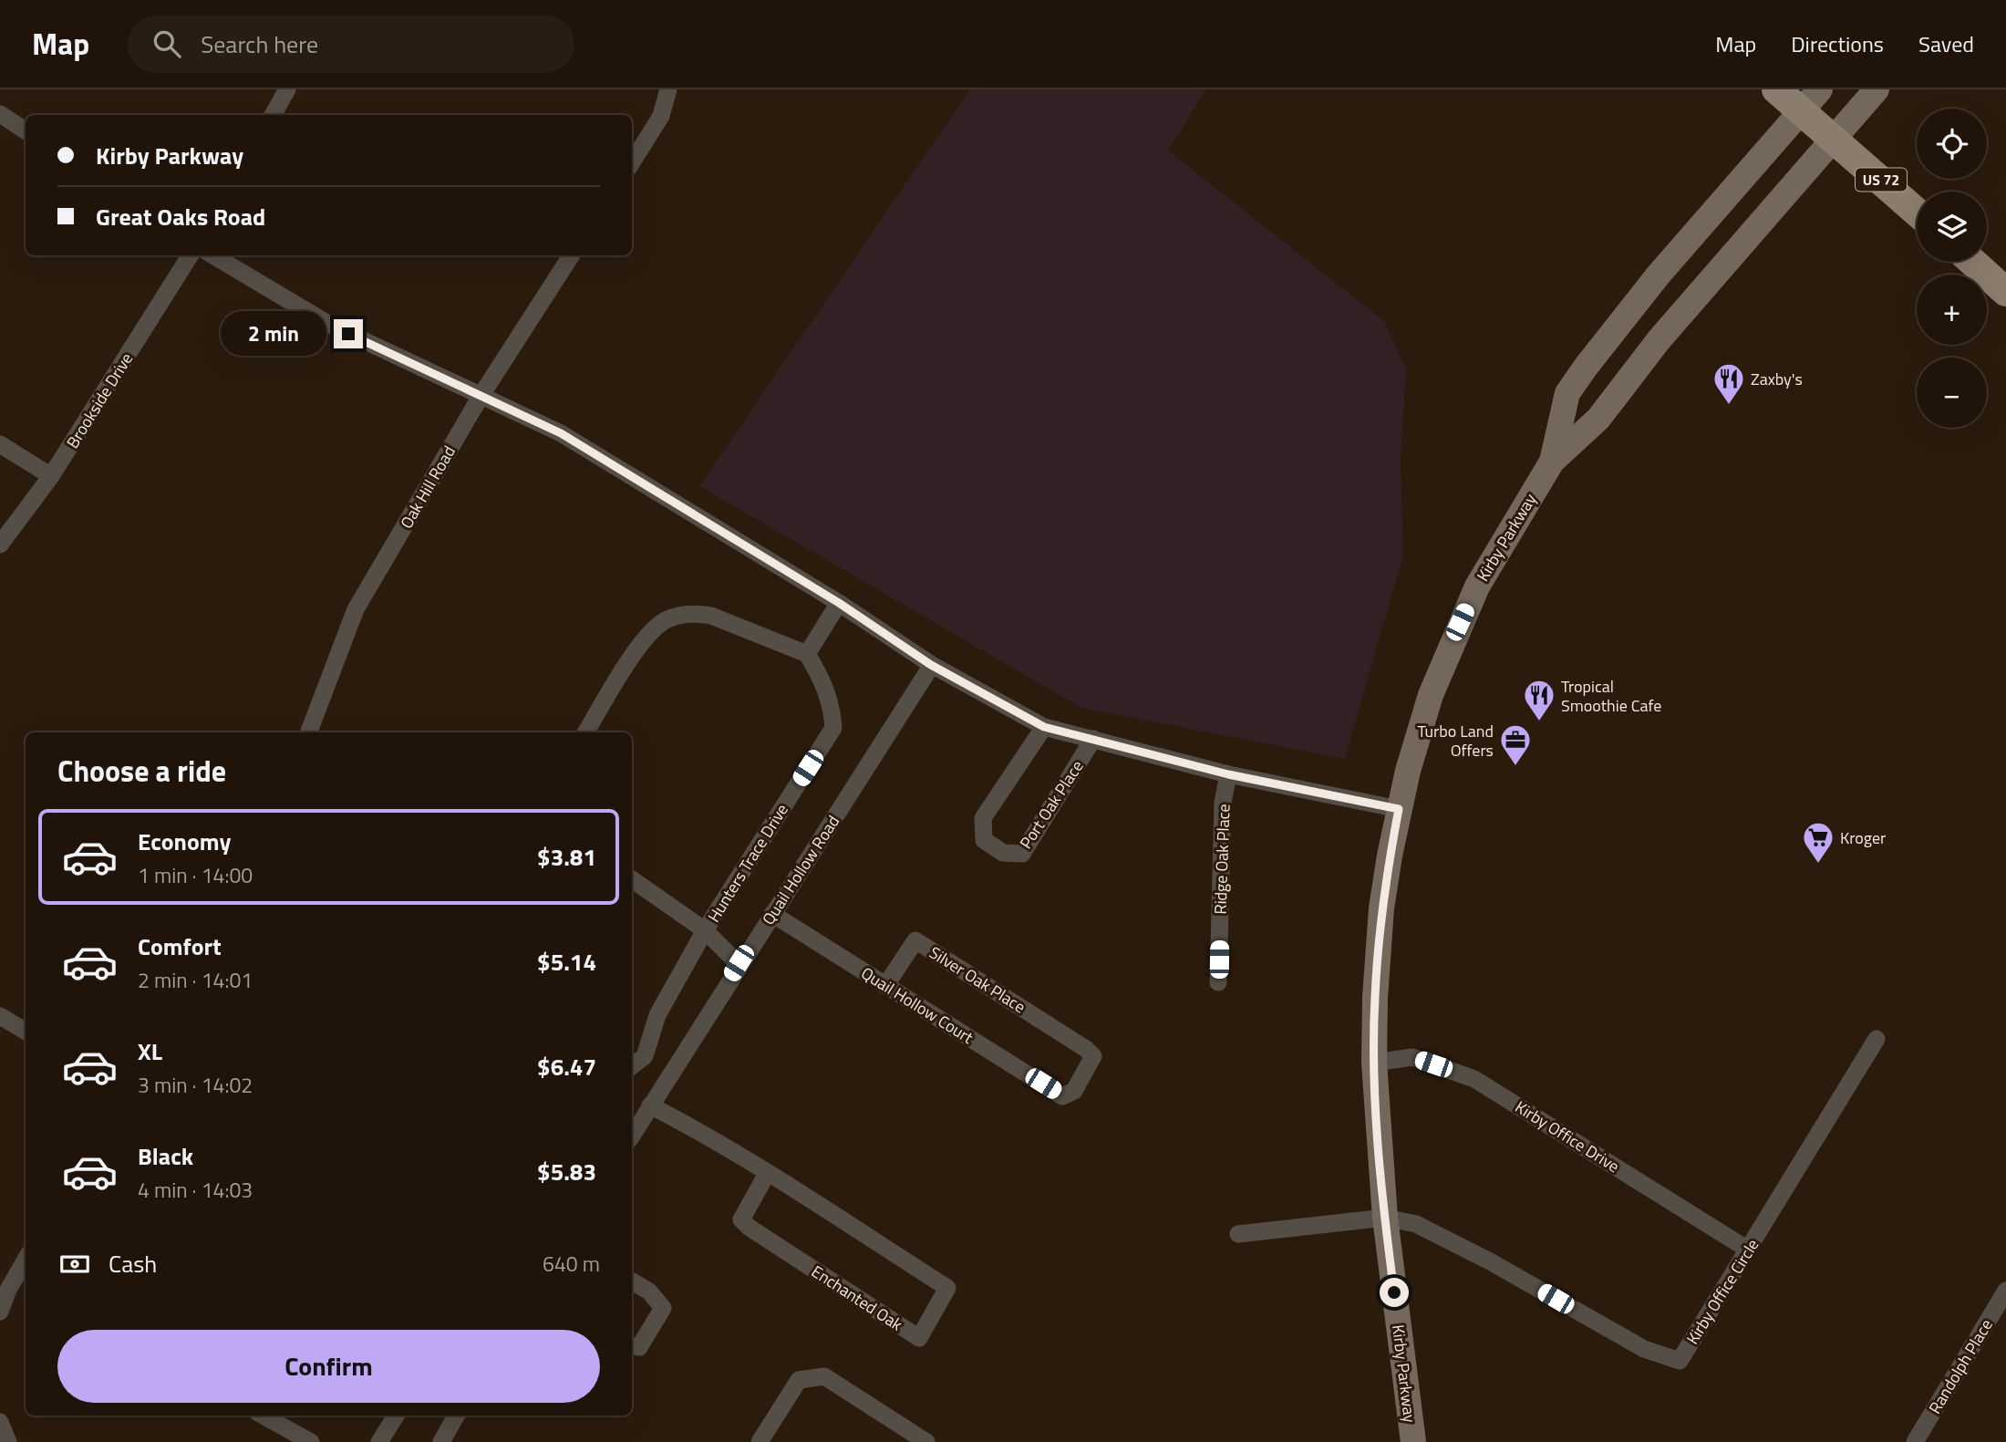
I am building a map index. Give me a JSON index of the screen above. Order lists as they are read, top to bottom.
{
  "streets": {
    "main road": ["US 72", "Kirby Parkway"],
    "street": [
      "Brookside Drive",
      "Oak Hill Road",
      "Port Oak Place",
      "Ridge Oak Place",
      "Hunters Trace Drive",
      "Quail Hollow Road",
      "Silver Oak Place",
      "Quail Hollow Court",
      "Kirby Office Drive",
      "Kirby Office Circle",
      "Enchanted Oak",
      "Randolph Place"
    ]
  },
  "crossings": [
    ["US 72", "Kirby Parkway"],
    ["Kirby Parkway", "Kirby Office Drive"],
    ["Kirby Parkway", "Kirby Office Circle"],
    ["Quail Hollow Road", "Quail Hollow Court"],
    ["Quail Hollow Road", "Enchanted Oak"],
    ["Silver Oak Place", "Quail Hollow Court"],
    ["Kirby Office Drive", "Kirby Office Circle"]
  ],
  "places": {
    "restaurant": ["Zaxby's", "Tropical Smoothie Cafe"],
    "office": ["Turbo Land Offers"],
    "supermarket": ["Kroger"]
  },
  "page": {
    "header": "Map",
    "search": "Search here",
    "nav": ["Map", "Directions", "Saved"],
    "map_buttons": ["+", "−"],
    "banner": ["Kirby Parkway", "Great Oaks Road"],
    "bubble": "2 min",
    "heading": "Choose a ride",
    "list": [
      {
        "name": "Economy",
        "note": "1 min · 14:00",
        "value": "$3.81"
      },
      {
        "name": "Comfort",
        "note": "2 min · 14:01",
        "value": "$5.14"
      },
      {
        "name": "XL",
        "note": "3 min · 14:02",
        "value": "$6.47"
      },
      {
        "name": "Black",
        "note": "4 min · 14:03",
        "value": "$5.83"
      }
    ],
    "pay": ["Cash", "640 m"],
    "buttons": "Confirm"
  }
}
